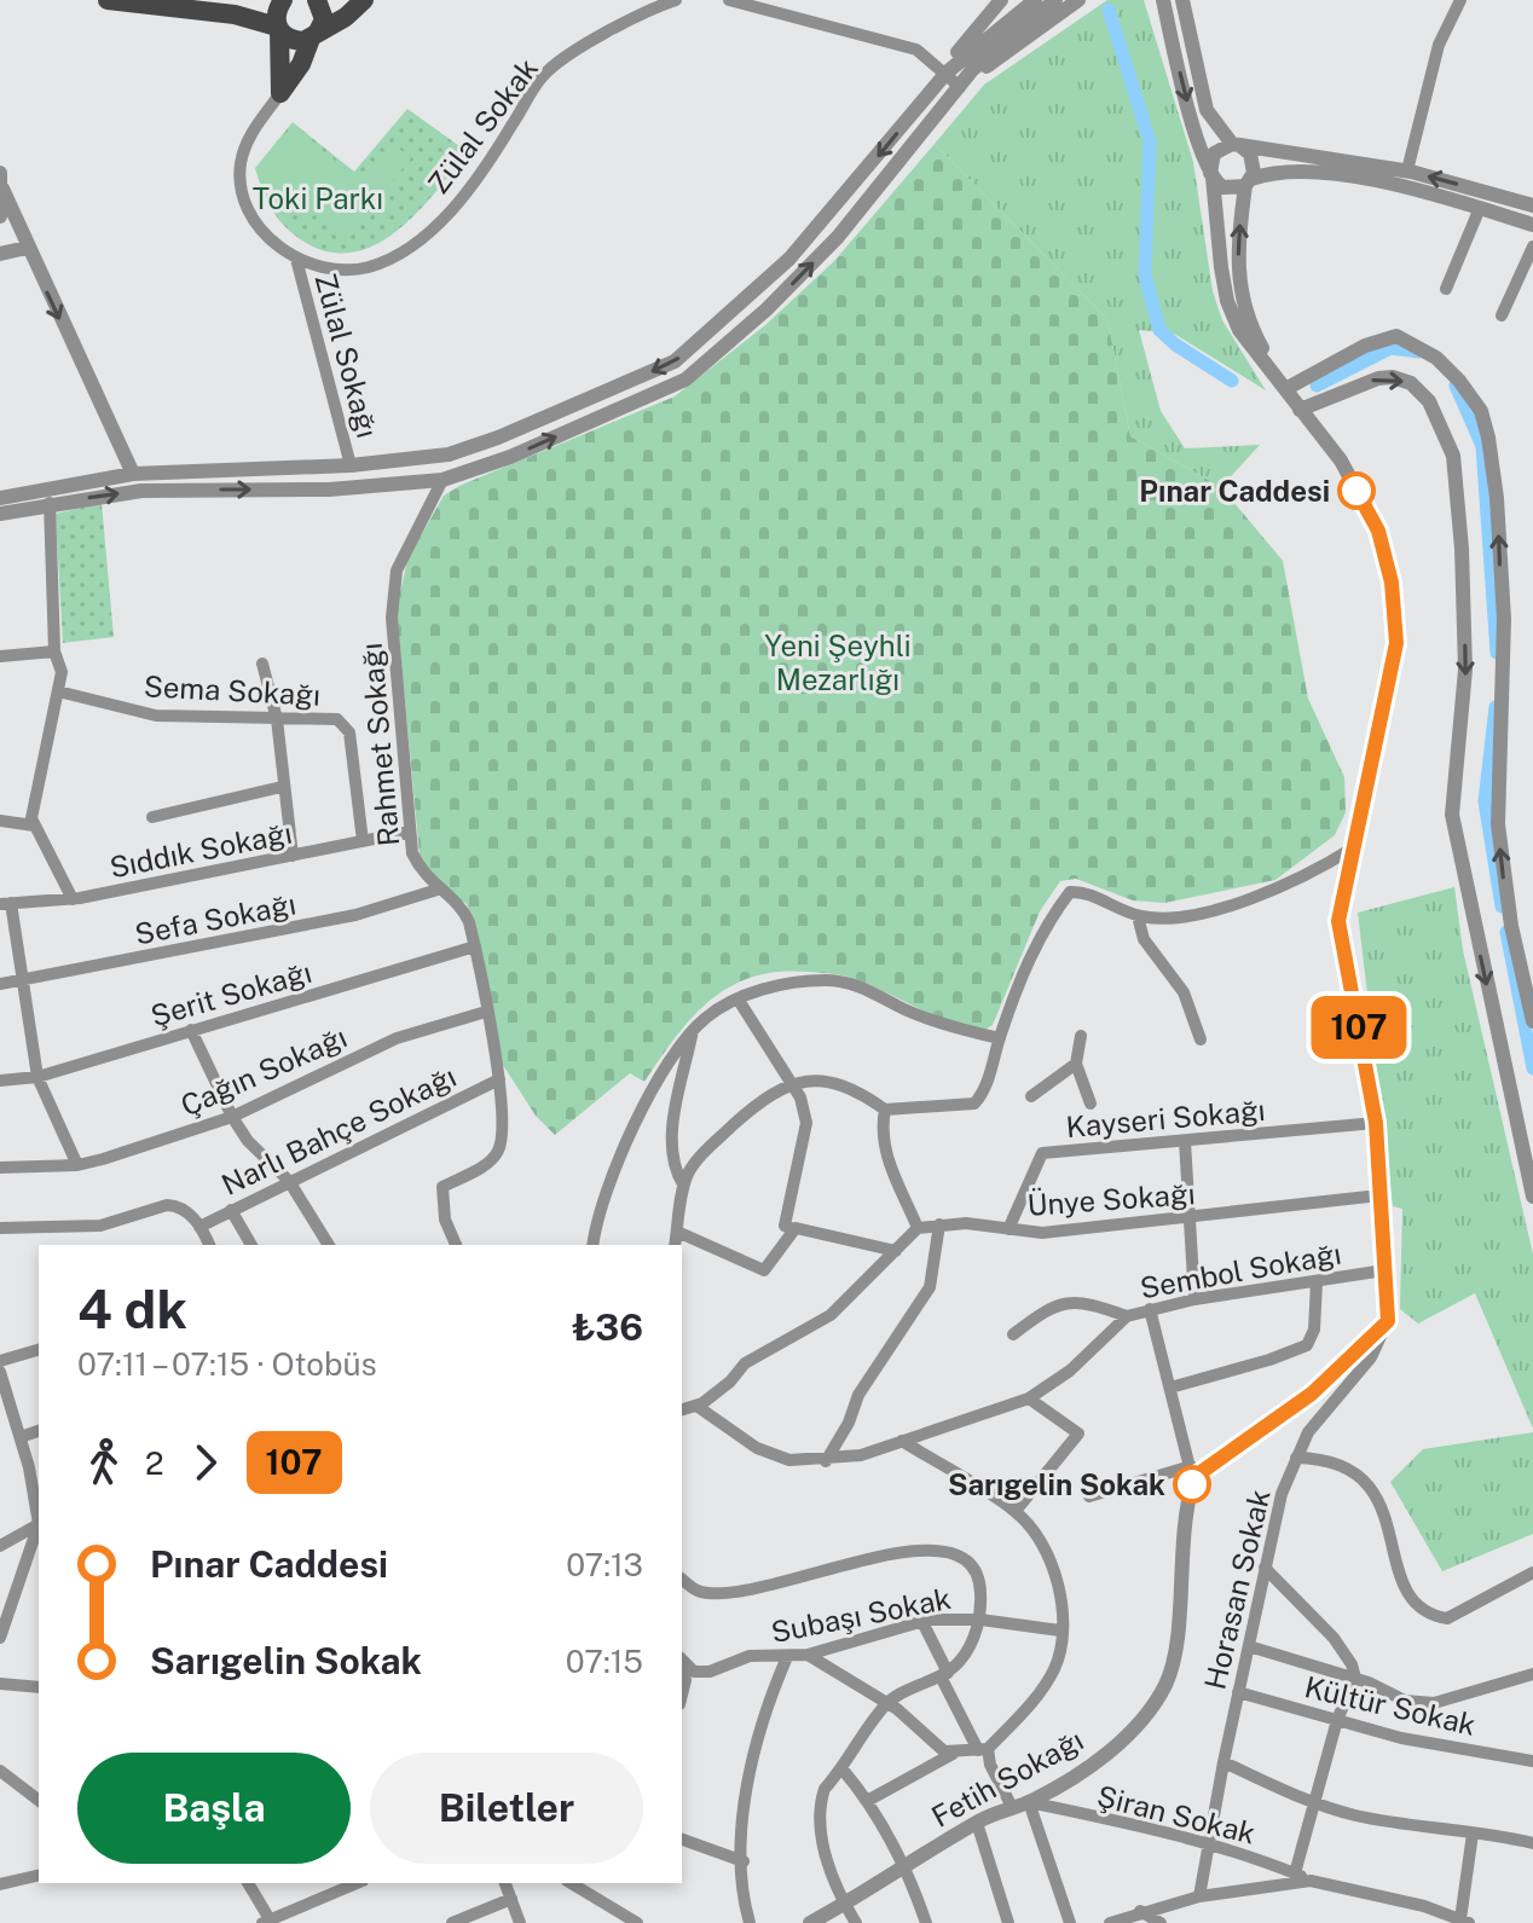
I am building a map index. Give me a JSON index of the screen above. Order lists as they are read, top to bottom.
{
  "streets": {
    "street": [
      "Zülal Sokak",
      "Zülal Sokağı",
      "Sema Sokağı",
      "Rahmet Sokağı",
      "Sıddık Sokağı",
      "Sefa Sokağı",
      "Şerit Sokağı",
      "Çağın Sokağı",
      "Kayseri Sokağı",
      "Narlı Bahçe Sokağı",
      "Ünye Sokağı",
      "Sembol Sokağı",
      "Horasan Sokak",
      "Subaşı Sokak",
      "Kültür Sokak",
      "Fetih Sokağı",
      "Şiran Sokak"
    ]
  },
  "crossings": [
    ["Zülal Sokak", "Zülal Sokağı"],
    ["Sema Sokağı", "Sıddık Sokağı"],
    ["Rahmet Sokağı", "Sıddık Sokağı"],
    ["Rahmet Sokağı", "Sefa Sokağı"],
    ["Rahmet Sokağı", "Şerit Sokağı"],
    ["Rahmet Sokağı", "Çağın Sokağı"],
    ["Rahmet Sokağı", "Narlı Bahçe Sokağı"],
    ["Kayseri Sokağı", "Ünye Sokağı"],
    ["Horasan Sokak", "Kültür Sokak"],
    ["Horasan Sokak", "Şiran Sokak"],
    ["Fetih Sokağı", "Şiran Sokak"]
  ],
  "parks": ["Toki Parkı", "Yeni Şeyhli Mezarlığı"],
  "places": ["Pınar Caddesi", "Sarıgelin Sokak"],
  "lines": ["bus line 107"],
  "page": {
    "on_map": "107",
    "heading": ["4 dk", "07:11 – 07:15 · Otobüs", "₺36"],
    "legs": ["2", "107"],
    "list": [
      {
        "name": "Pınar Caddesi",
        "value": "07:13"
      },
      {
        "name": "Sarıgelin Sokak",
        "value": "07:15"
      }
    ],
    "buttons": ["Başla", "Biletler"]
  }
}
